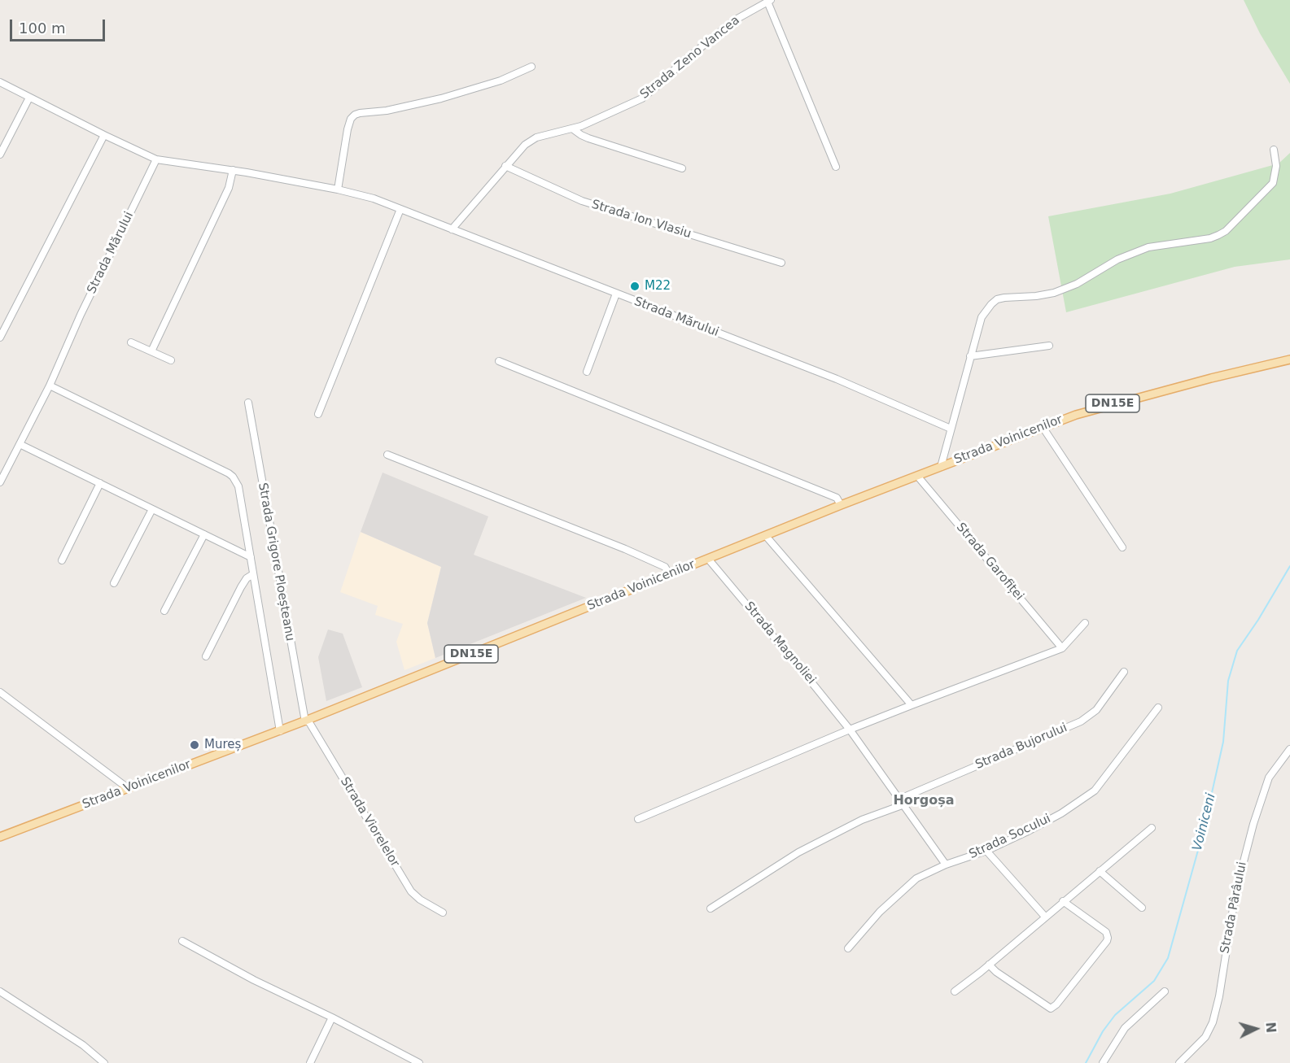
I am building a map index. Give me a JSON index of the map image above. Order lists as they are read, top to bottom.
{
  "streets": {
    "main road": ["DN15E", "Strada Voinicenilor"],
    "street": [
      "Strada Zeno Vancea",
      "Strada Ion Vlasiu",
      "Strada Mărului",
      "Strada Grigore Ploeșteanu",
      "Strada Garofiței",
      "Strada Magnoliei",
      "Strada Bujorului",
      "Strada Viorelelor",
      "Strada Socului",
      "Strada Pârâului"
    ]
  },
  "crossings": [
    ["Strada Zeno Vancea", "Strada Ion Vlasiu"],
    ["Strada Zeno Vancea", "Strada Mărului"],
    ["Strada Voinicenilor", "Strada Grigore Ploeșteanu"],
    ["Strada Voinicenilor", "Strada Garofiței"],
    ["Strada Voinicenilor", "Strada Magnoliei"],
    ["Strada Voinicenilor", "Strada Viorelelor"],
    ["Strada Grigore Ploeșteanu", "Strada Viorelelor"],
    ["Strada Magnoliei", "Strada Bujorului"],
    ["Strada Magnoliei", "Strada Socului"]
  ],
  "districts": ["Horgoșa"],
  "water": ["Voiniceni"],
  "places": ["M22", "Mureș"],
  "scale_bar": "100 m",
  "north": "right"
}
